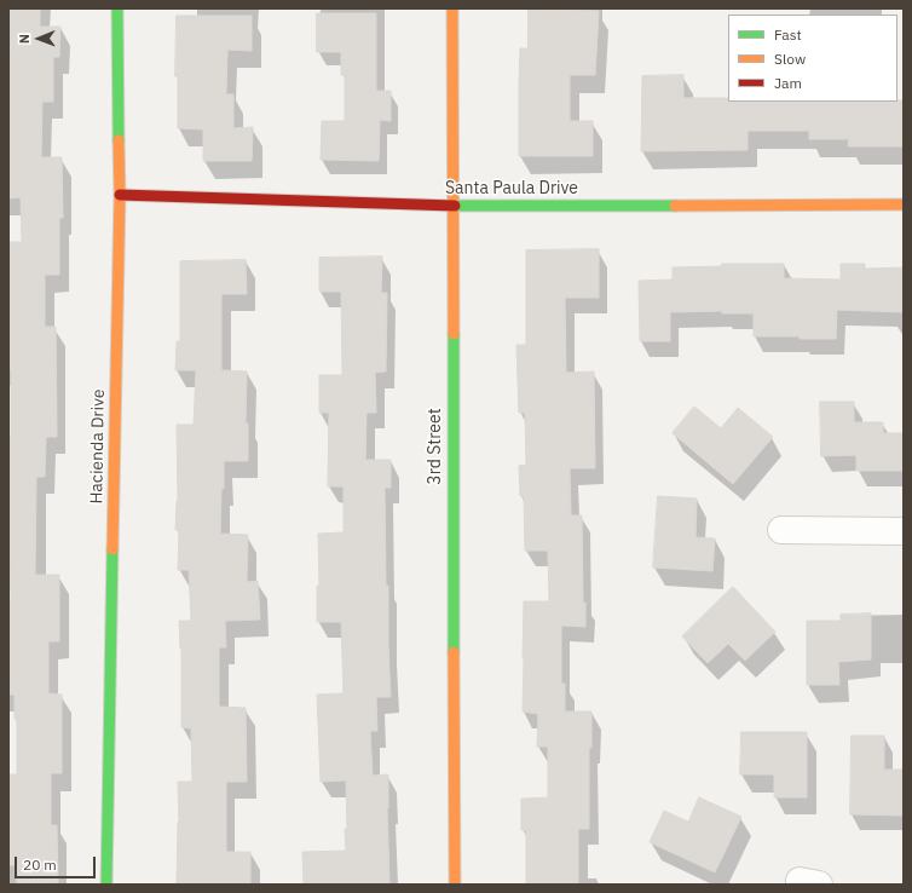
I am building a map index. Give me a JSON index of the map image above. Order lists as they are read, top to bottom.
{
  "streets": {
    "street": ["Santa Paula Drive", "Hacienda Drive", "3rd Street"]
  },
  "crossings": [
    ["Santa Paula Drive", "Hacienda Drive"],
    ["Santa Paula Drive", "3rd Street"]
  ],
  "legend": ["Fast", "Slow", "Jam"],
  "scale_bar": "20 m",
  "north": "left"
}
